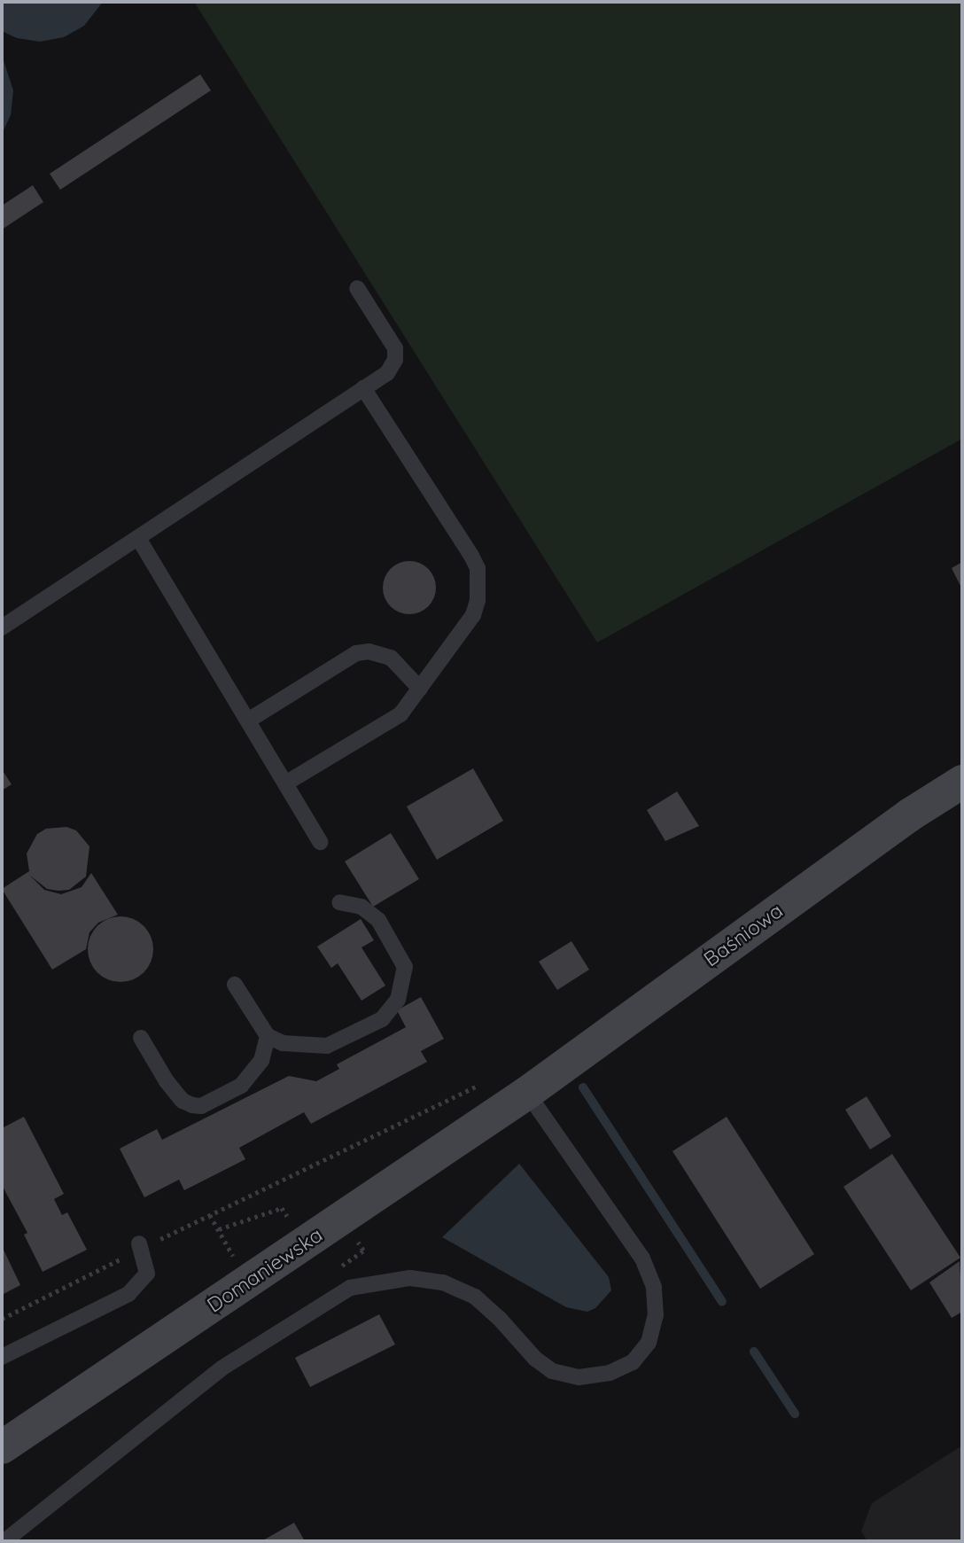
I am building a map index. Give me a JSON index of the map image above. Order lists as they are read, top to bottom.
{
  "streets": {
    "main road": ["Baśniowa", "Domaniewska"]
  },
  "crossings": [
    ["Baśniowa", "Domaniewska"]
  ]
}
